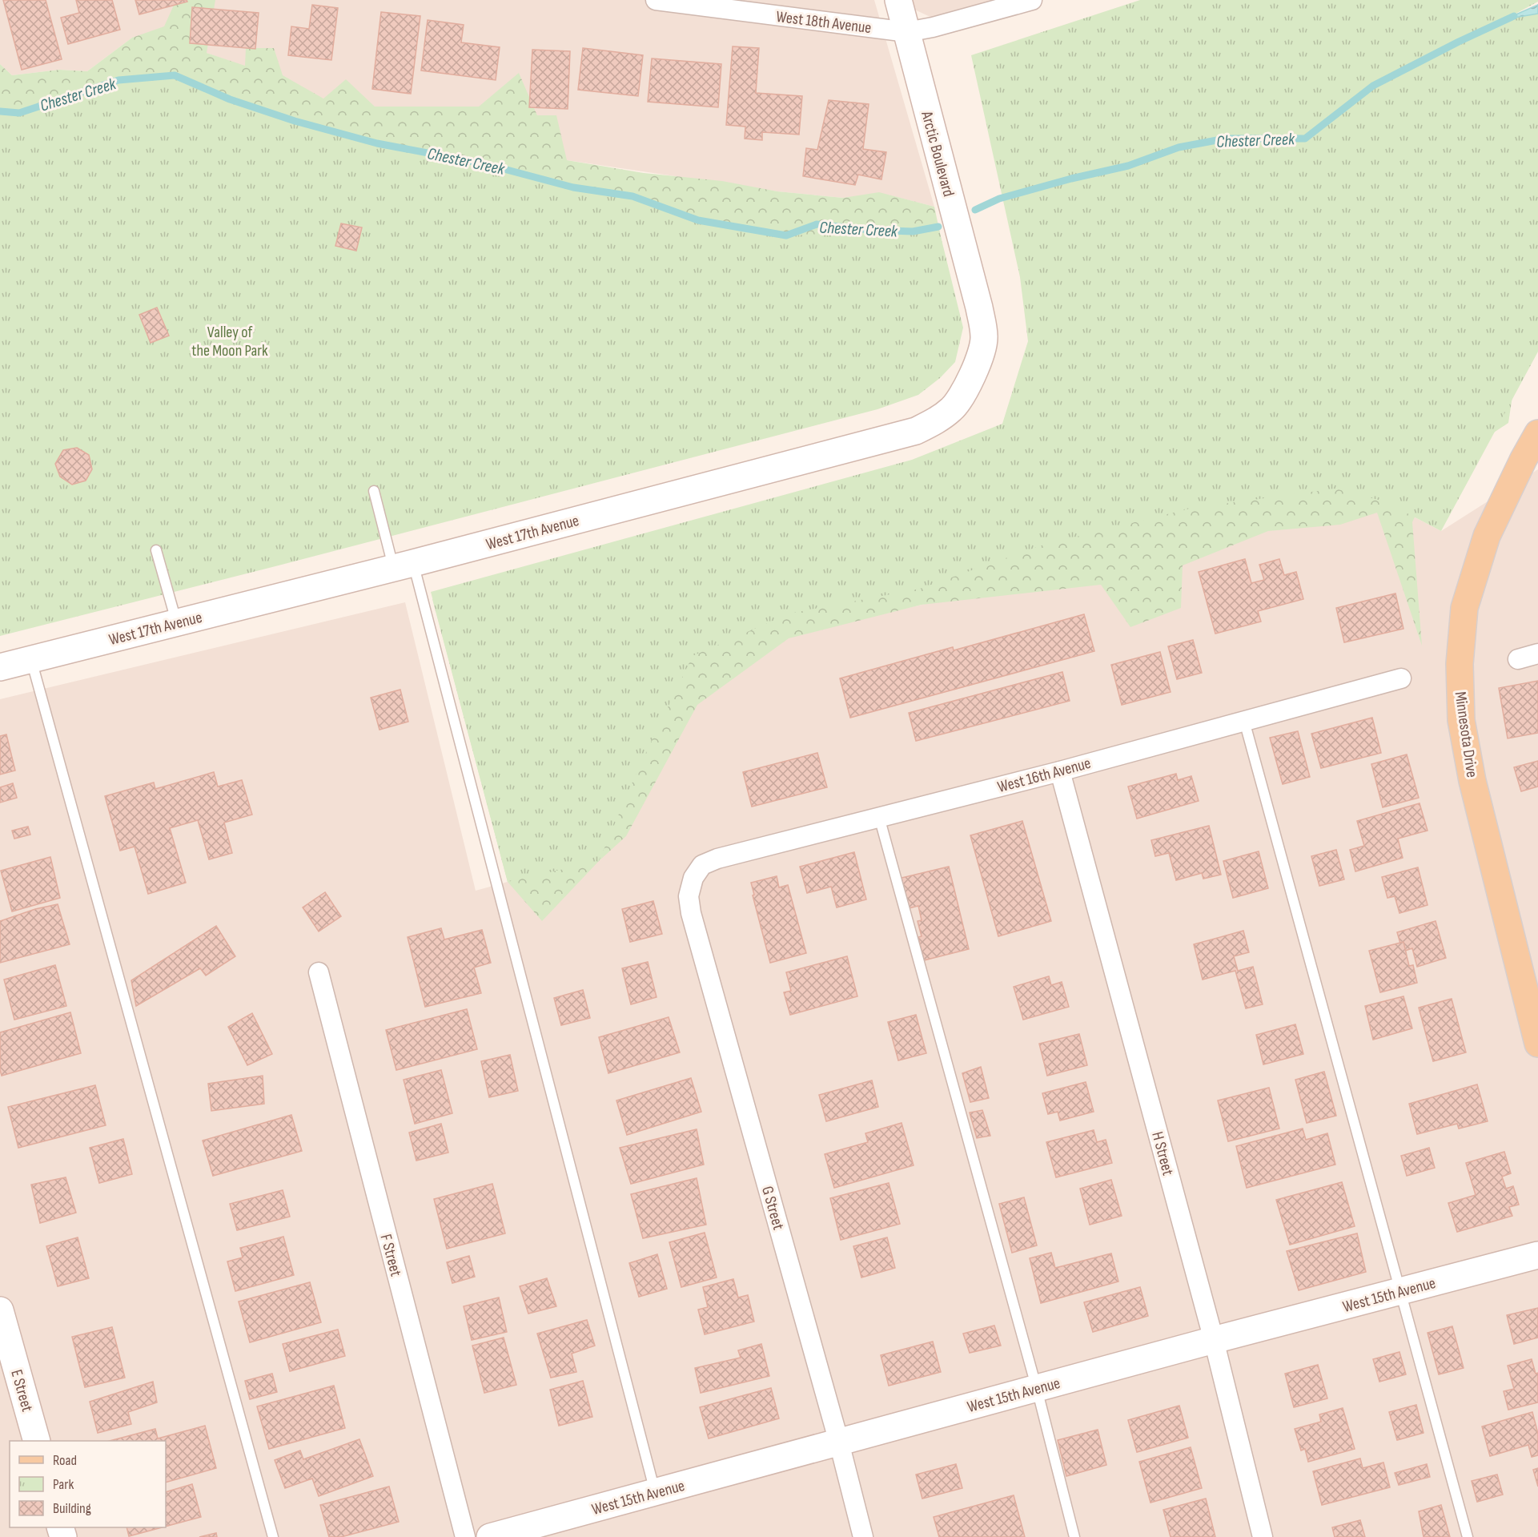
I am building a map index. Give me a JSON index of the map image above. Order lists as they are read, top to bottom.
{
  "streets": {
    "main road": [
      "Arctic Boulevard",
      "West 17th Avenue",
      "Minnesota Drive",
      "West 15th Avenue",
      "E Street"
    ],
    "street": [
      "West 18th Avenue",
      "West 16th Avenue",
      "H Street",
      "G Street",
      "F Street"
    ]
  },
  "crossings": [
    ["West 18th Avenue", "Arctic Boulevard"],
    ["Arctic Boulevard", "West 17th Avenue"],
    ["West 16th Avenue", "H Street"],
    ["West 16th Avenue", "G Street"],
    ["H Street", "West 15th Avenue"],
    ["G Street", "West 15th Avenue"]
  ],
  "water": ["Chester Creek"],
  "parks": ["Valley of the Moon Park"],
  "legend": ["Road", "Park", "Building"]
}
